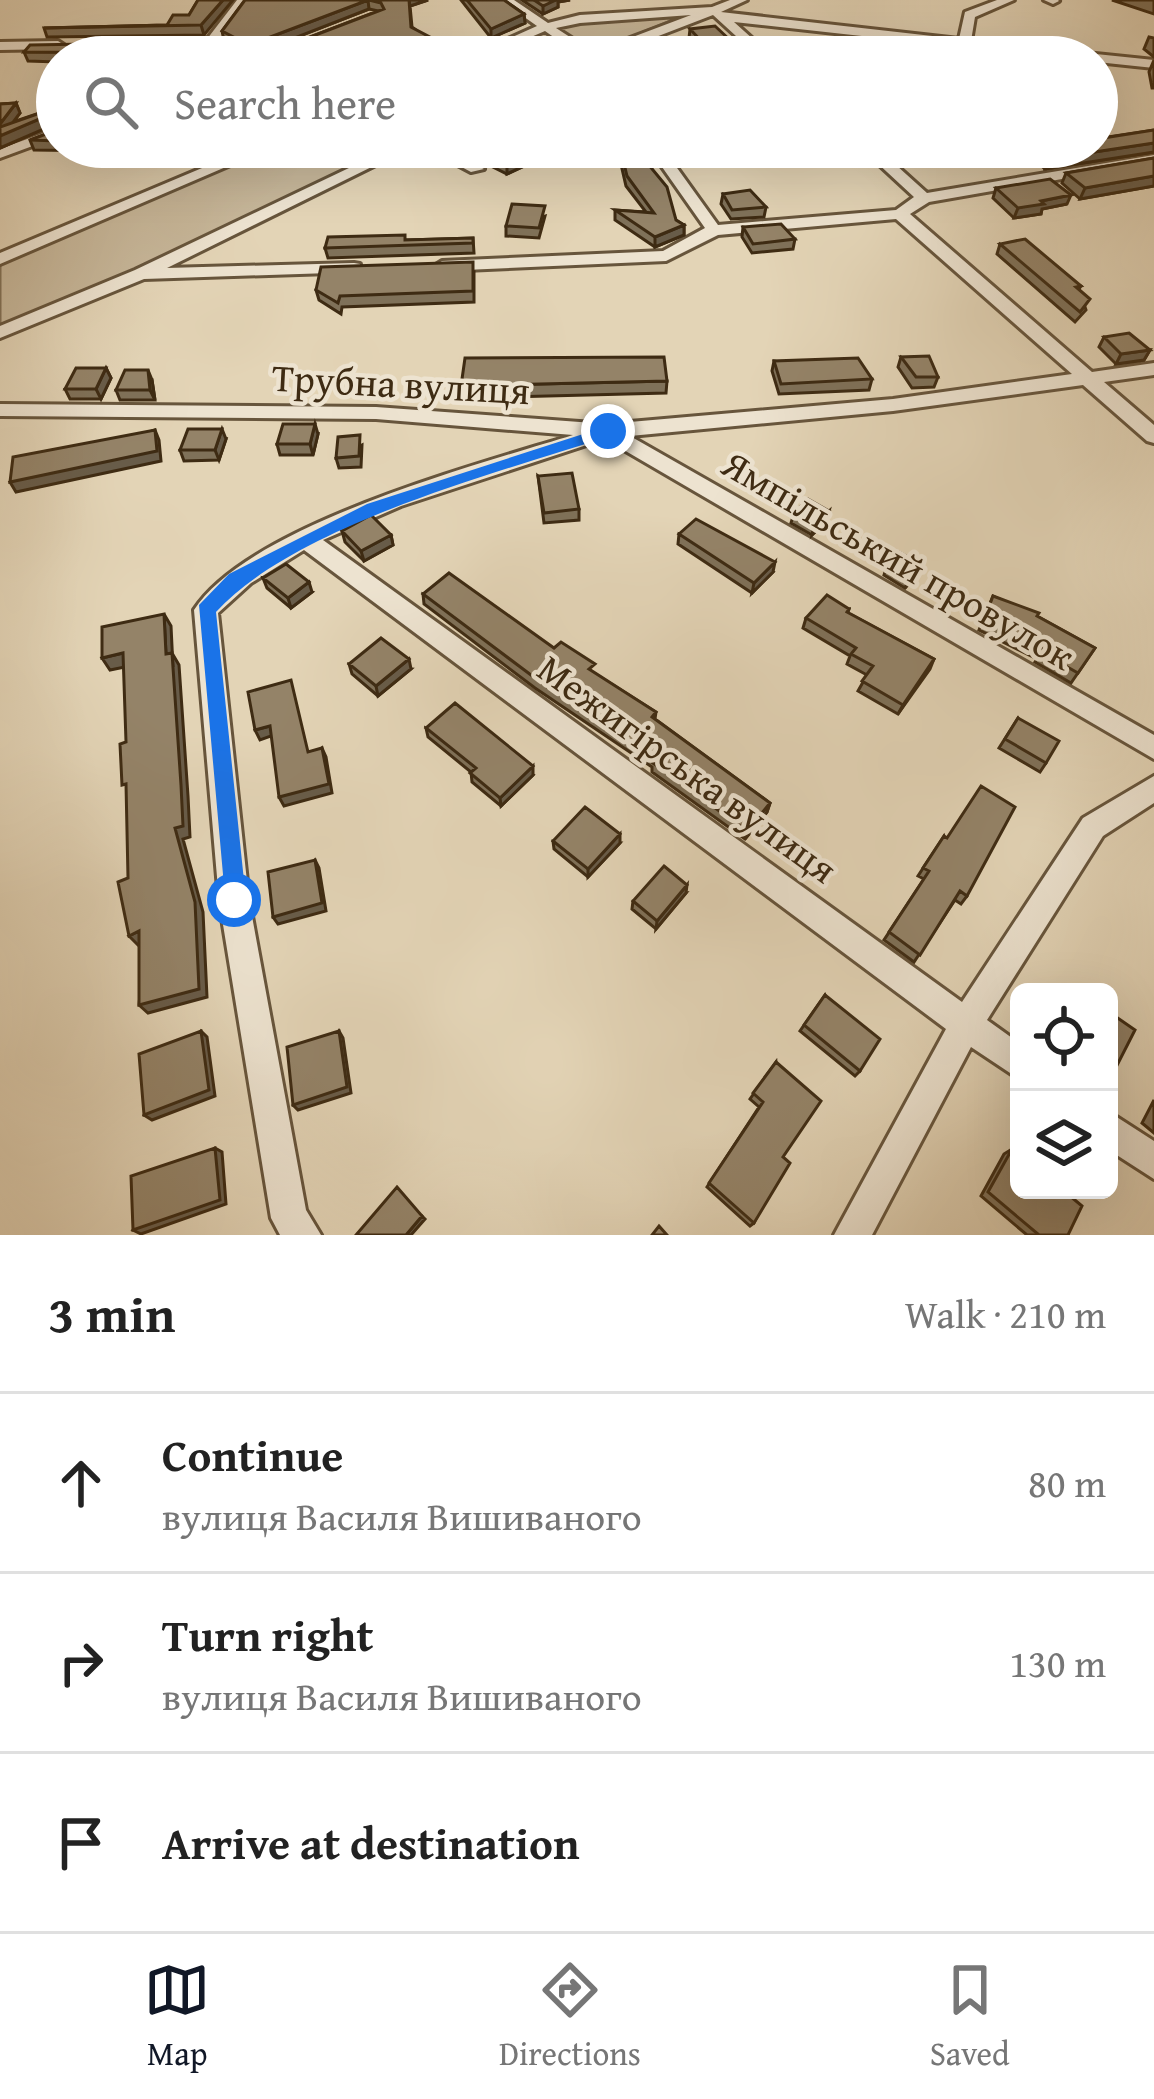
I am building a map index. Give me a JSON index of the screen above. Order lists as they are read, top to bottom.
{
  "streets": {
    "street": ["Трубна вулиця", "Ямпільський провулок", "Межигірська вулиця"]
  },
  "crossings": [
    ["Трубна вулиця", "Ямпільський провулок"]
  ],
  "page": {
    "search": "Search here",
    "heading": ["3 min", "Walk · 210 m"],
    "list": [
      ["Continue", "вулиця Василя Вишиваного", "80 m"],
      ["Turn right", "вулиця Василя Вишиваного", "130 m"],
      "Arrive at destination"
    ],
    "nav": ["Map", "Directions", "Saved"]
  }
}
